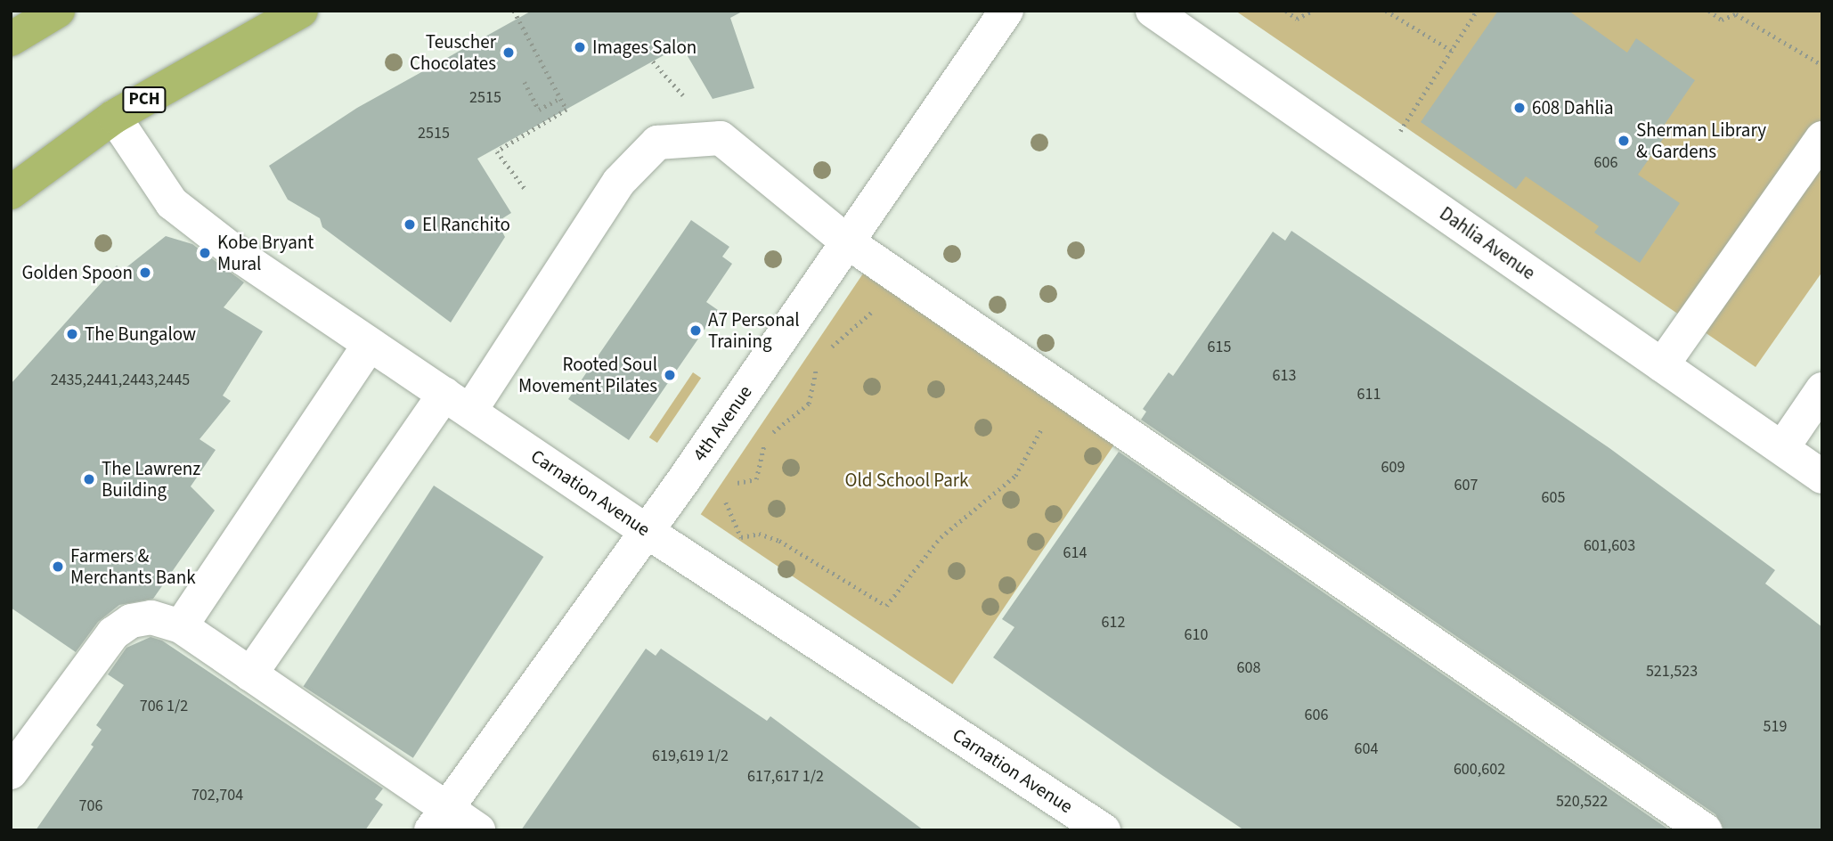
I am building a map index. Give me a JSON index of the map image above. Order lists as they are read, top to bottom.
{
  "streets": {
    "highway": ["PCH"],
    "street": ["Dahlia Avenue", "4th Avenue", "Carnation Avenue"]
  },
  "crossings": [
    ["PCH", "Carnation Avenue"],
    ["4th Avenue", "Carnation Avenue"]
  ],
  "parks": ["Old School Park"],
  "places": [
    "Images Salon",
    "Teuscher Chocolates",
    "608 Dahlia",
    "Sherman Library & Gardens",
    "El Ranchito",
    "Kobe Bryant Mural",
    "Golden Spoon",
    "A7 Personal Training",
    "The Bungalow",
    "Rooted Soul Movement Pilates",
    "The Lawrenz Building",
    "Farmers & Merchants Bank"
  ],
  "house_numbers": [
    "2515",
    "2515",
    "606",
    "615",
    "613",
    "2435,2441,2443,2445",
    "611",
    "609",
    "607",
    "605",
    "601,603",
    "614",
    "612",
    "610",
    "608",
    "521,523",
    "706 1/2",
    "606",
    "519",
    "604",
    "619,619 1/2",
    "600,602",
    "617,617 1/2",
    "702,704",
    "520,522",
    "706"
  ]
}
